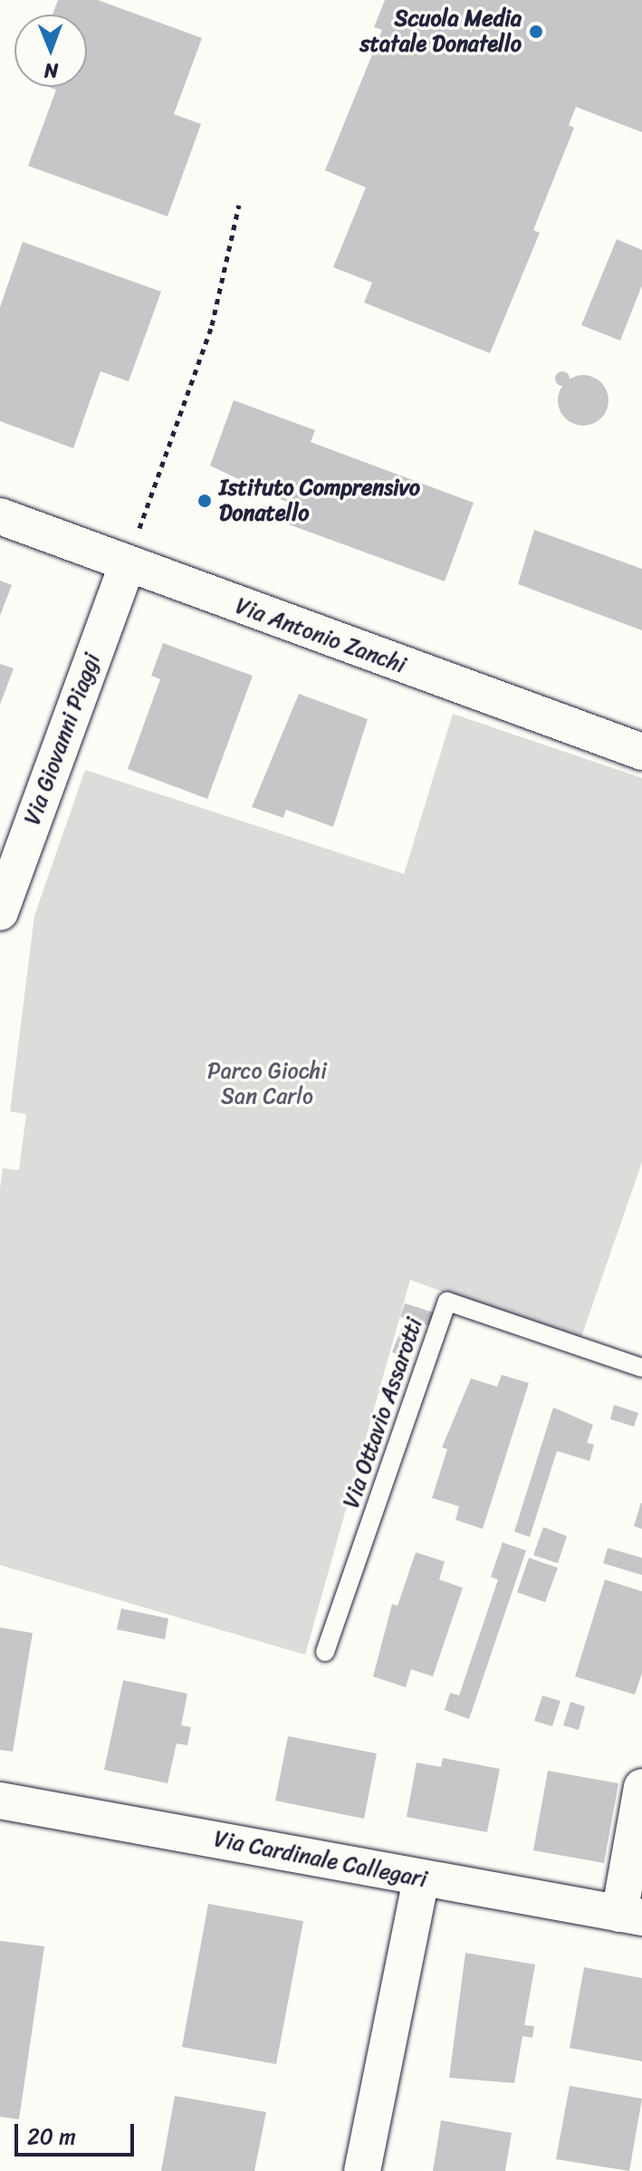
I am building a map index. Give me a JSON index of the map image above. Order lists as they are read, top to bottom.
{
  "streets": {
    "street": ["Via Antonio Zanchi", "Via Giovanni Piaggi", "Via Cardinale Callegari"],
    "lane": ["Via Ottavio Assarotti"]
  },
  "crossings": [
    ["Via Antonio Zanchi", "Via Giovanni Piaggi"]
  ],
  "parks": ["Parco Giochi San Carlo"],
  "places": ["Scuola Media statale Donatello", "Istituto Comprensivo Donatello"],
  "scale_bar": "20 m",
  "north": "bottom"
}
